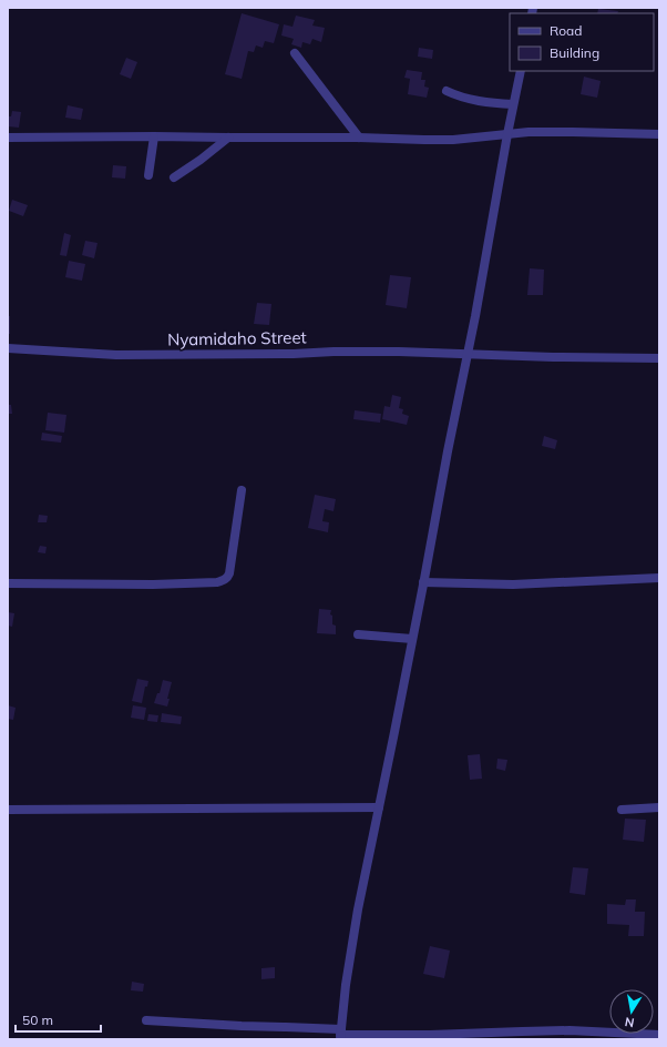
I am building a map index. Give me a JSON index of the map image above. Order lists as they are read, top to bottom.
{
  "streets": {
    "street": ["Nyamidaho Street"]
  },
  "legend": ["Road", "Building"],
  "scale_bar": "50 m",
  "north": "bottom"
}
